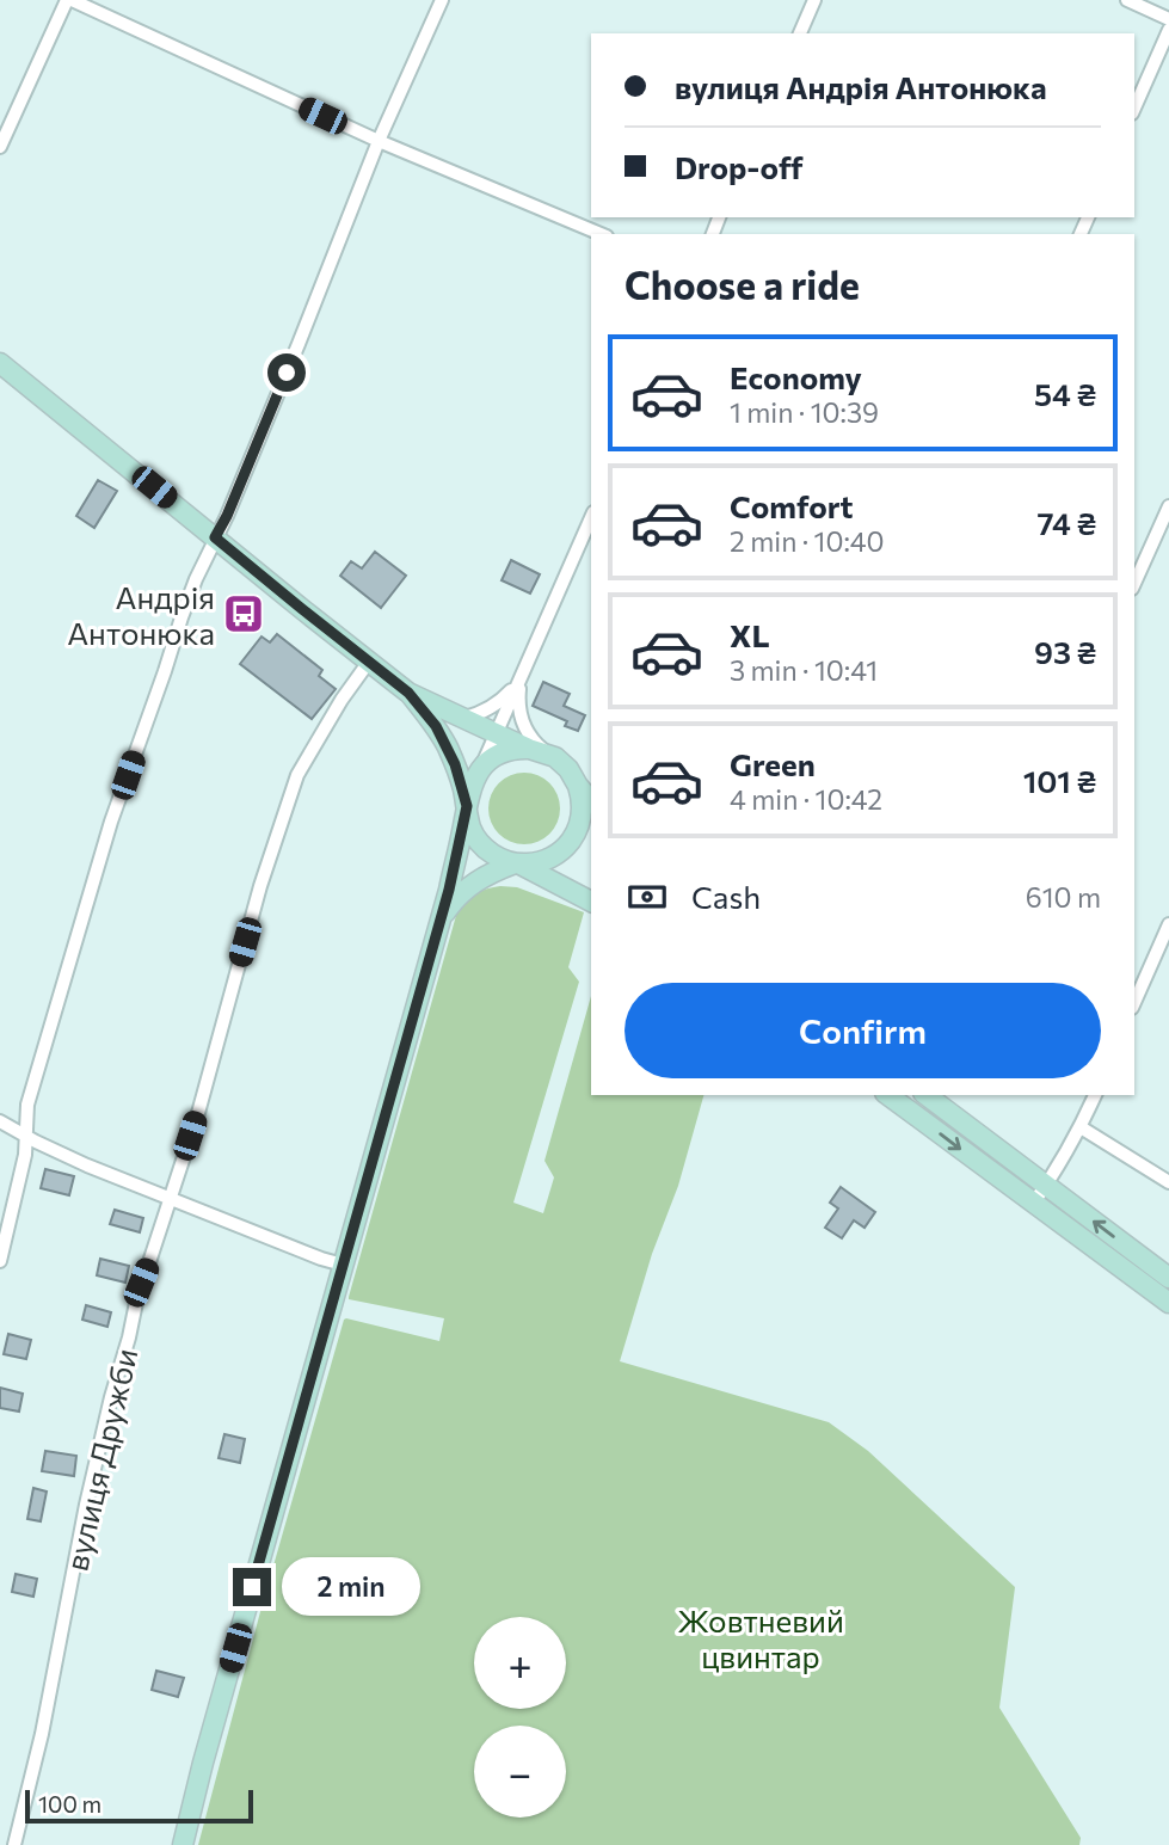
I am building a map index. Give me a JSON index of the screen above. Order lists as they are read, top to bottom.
{
  "streets": {
    "street": ["вулиця Дружби"]
  },
  "parks": ["Жовтневий цвинтар"],
  "places": {
    "bus stop": ["Андрія Антонюка"]
  },
  "scale_bar": "100 m",
  "page": {
    "banner": ["вулиця Андрія Антонюка", "Drop-off"],
    "heading": "Choose a ride",
    "list": [
      {
        "name": "Economy",
        "note": "1 min · 10:39",
        "value": "54 ₴"
      },
      {
        "name": "Comfort",
        "note": "2 min · 10:40",
        "value": "74 ₴"
      },
      {
        "name": "XL",
        "note": "3 min · 10:41",
        "value": "93 ₴"
      },
      {
        "name": "Green",
        "note": "4 min · 10:42",
        "value": "101 ₴"
      }
    ],
    "pay": ["Cash", "610 m"],
    "buttons": "Confirm",
    "bubble": "2 min",
    "map_buttons": ["+", "−"],
    "scale": "100 m"
  }
}
